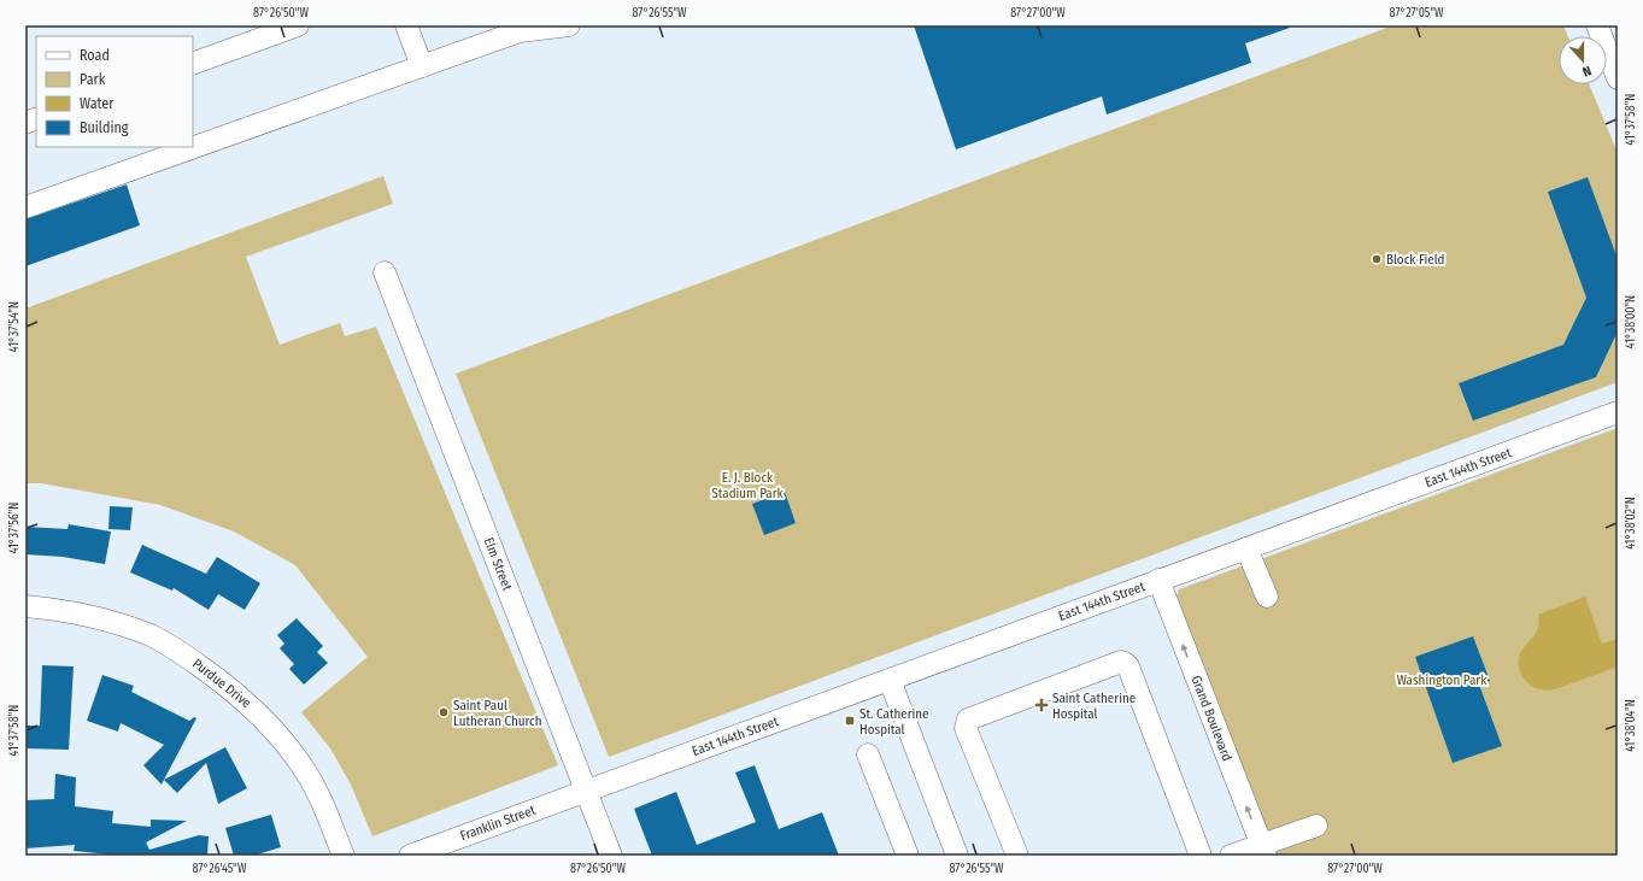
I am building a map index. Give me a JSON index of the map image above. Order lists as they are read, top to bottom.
{
  "streets": {
    "street": [
      "East 144th Street",
      "Elm Street",
      "Purdue Drive",
      "Grand Boulevard",
      "Franklin Street"
    ]
  },
  "crossings": [
    ["East 144th Street", "Elm Street"],
    ["East 144th Street", "Grand Boulevard"],
    ["East 144th Street", "Franklin Street"],
    ["Elm Street", "Franklin Street"]
  ],
  "one_way": ["Grand Boulevard"],
  "parks": ["E. J. Block Stadium Park", "Washington Park"],
  "places": {
    "other": ["Block Field", "Saint Paul Lutheran Church"],
    "health": ["Saint Catherine Hospital"],
    "transit": ["St. Catherine Hospital"]
  },
  "legend": [
    "Road",
    "Park",
    "Water",
    "Building"
  ],
  "north": "bottom",
  "coordinates": [
    "87°26'50\"W",
    "87°26'55\"W",
    "87°27'00\"W",
    "87°27'05\"W",
    "41°37'58\"N",
    "41°38'00\"N",
    "41°37'54\"N",
    "41°38'02\"N",
    "41°37'56\"N",
    "41°38'04\"N",
    "87°26'45\"W"
  ]
}
